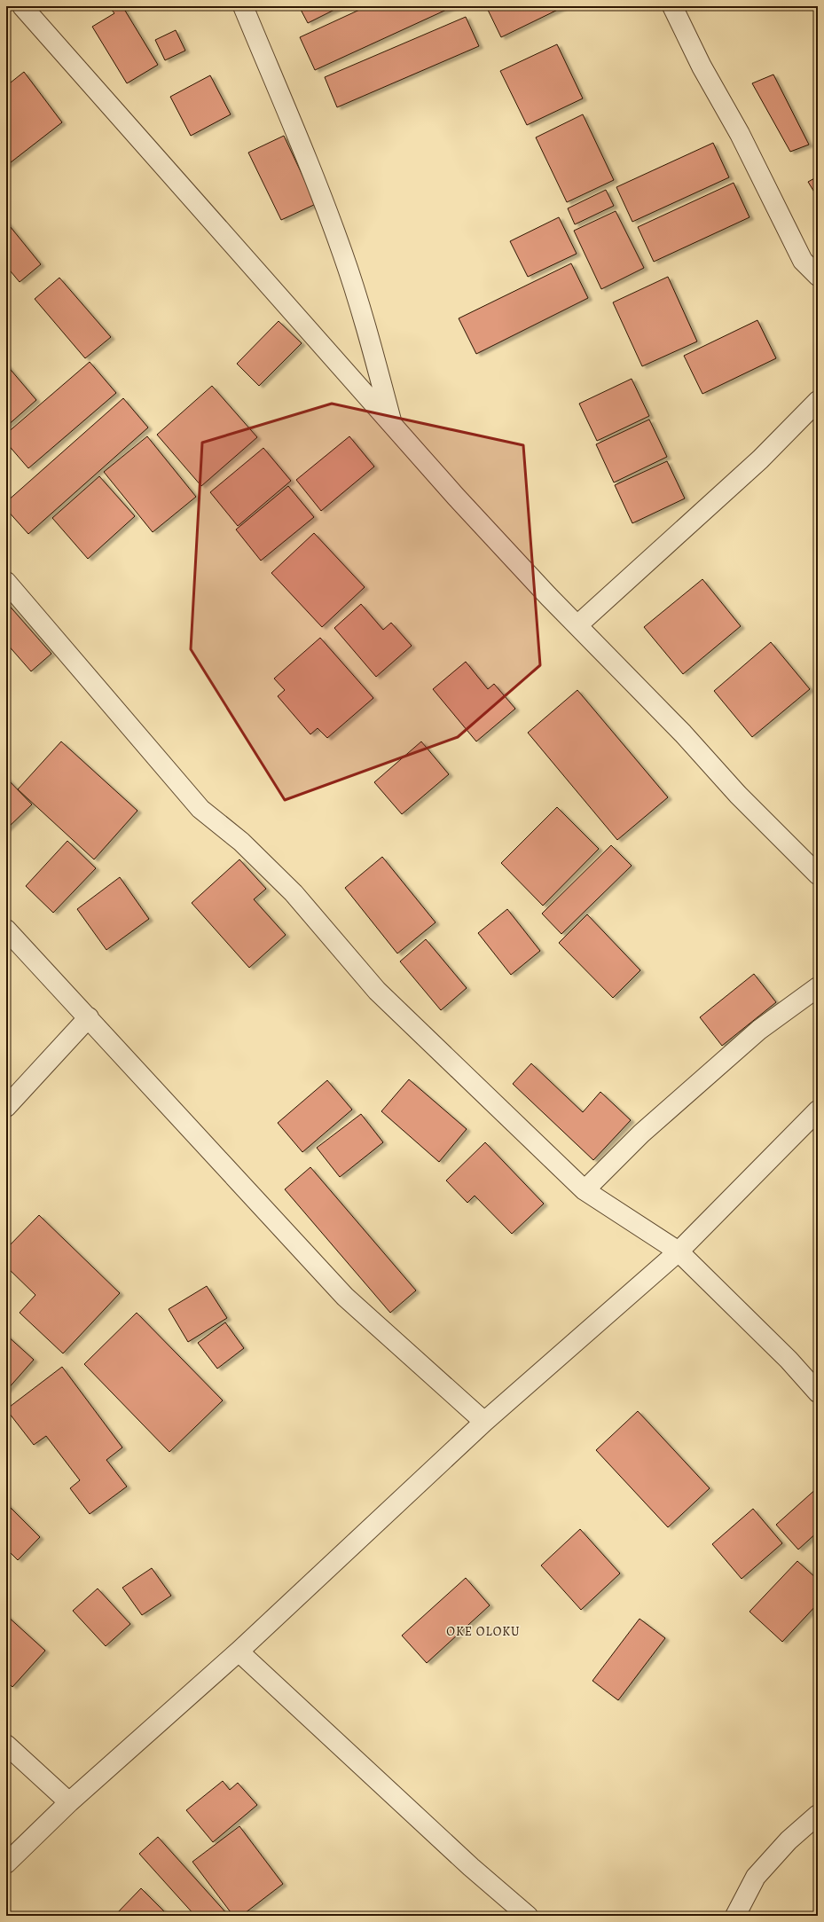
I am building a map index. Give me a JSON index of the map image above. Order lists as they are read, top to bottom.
{
  "districts": ["OKE OLOKU"]
}
